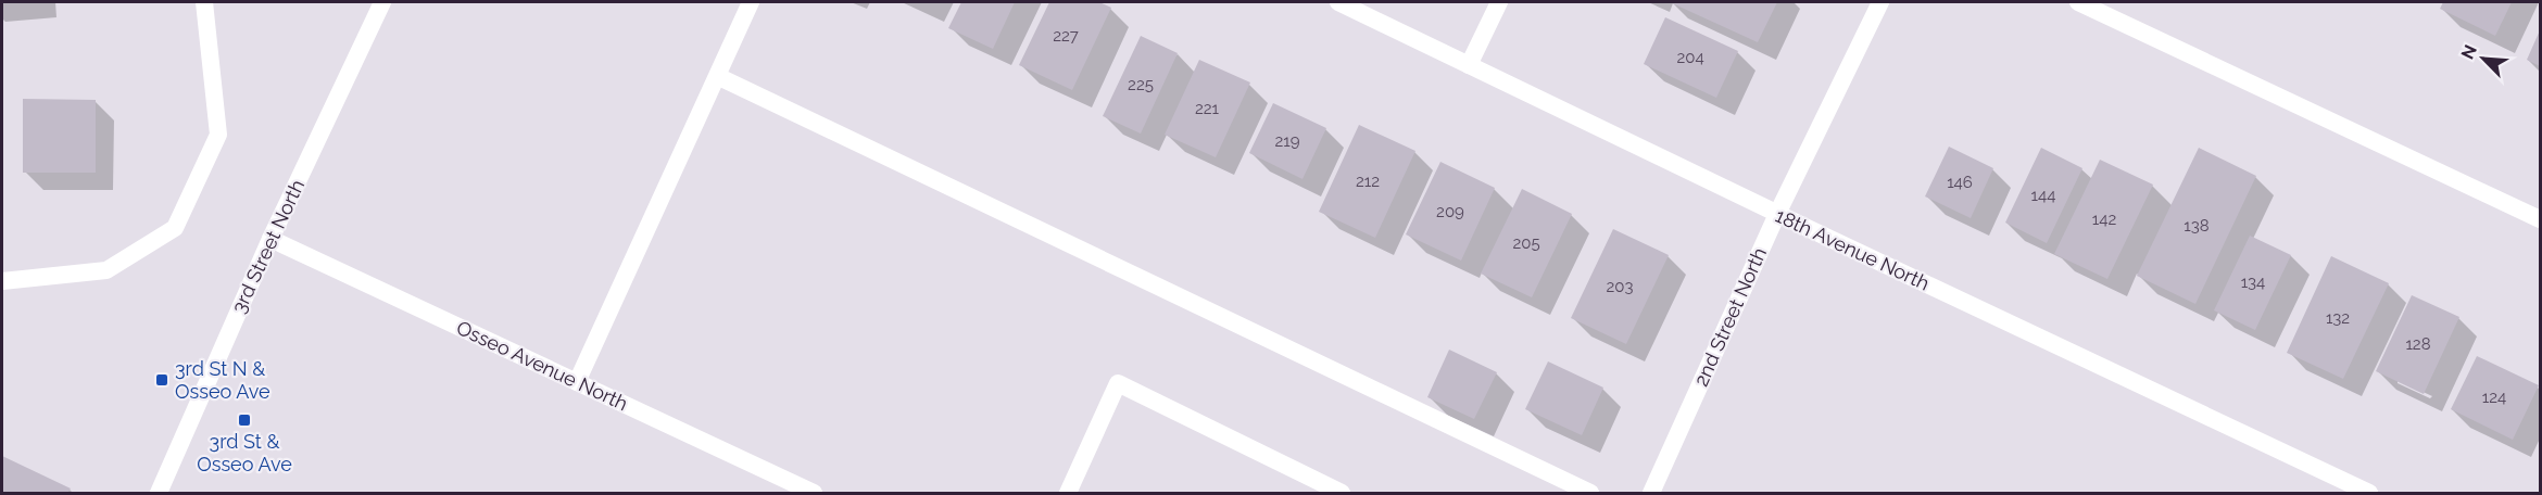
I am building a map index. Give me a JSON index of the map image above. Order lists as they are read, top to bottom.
{
  "streets": {
    "street": [
      "3rd Street North",
      "18th Avenue North",
      "2nd Street North",
      "Osseo Avenue North"
    ]
  },
  "crossings": [
    ["3rd Street North", "Osseo Avenue North"],
    ["18th Avenue North", "2nd Street North"]
  ],
  "places": {
    "transit": ["3rd St N & Osseo Ave", "3rd St & Osseo Ave"]
  },
  "house_numbers": [
    "227",
    "204",
    "225",
    "221",
    "219",
    "212",
    "146",
    "144",
    "209",
    "142",
    "138",
    "205",
    "134",
    "203",
    "132",
    "128",
    "124"
  ],
  "north": "top left"
}
